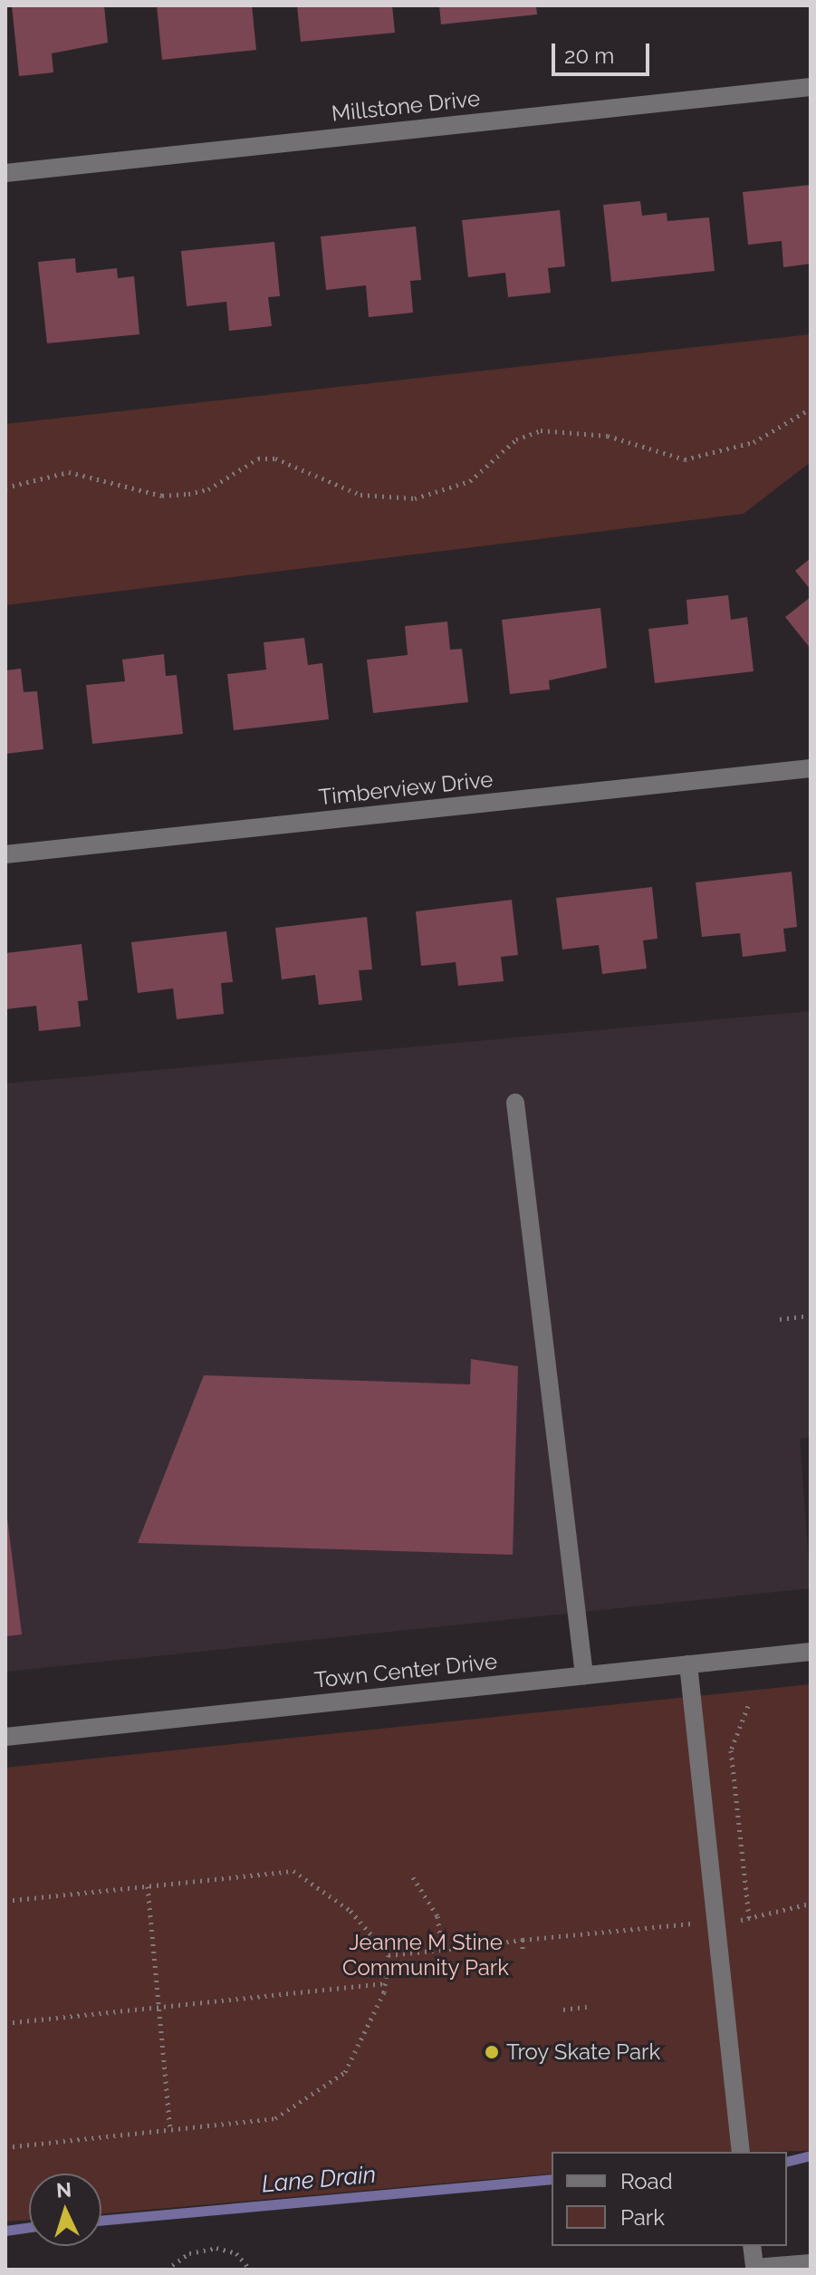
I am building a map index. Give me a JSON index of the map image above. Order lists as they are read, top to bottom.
{
  "streets": {
    "street": ["Millstone Drive", "Timberview Drive", "Town Center Drive"]
  },
  "water": ["Lane Drain"],
  "parks": ["Jeanne M Stine Community Park"],
  "places": ["Troy Skate Park"],
  "legend": ["Road", "Park"],
  "scale_bar": "20 m",
  "north": "top"
}
